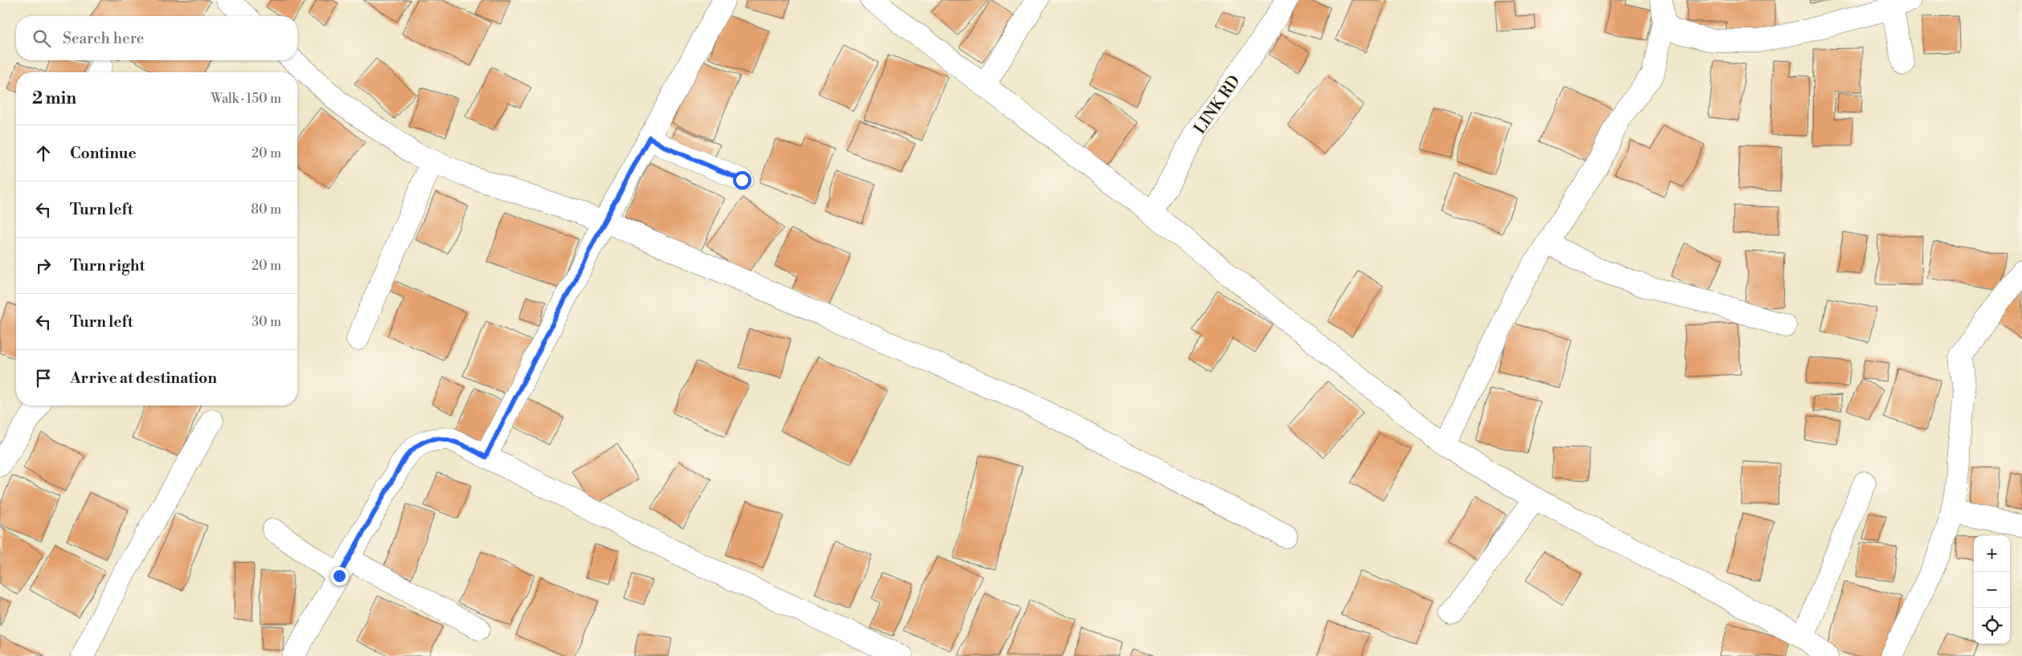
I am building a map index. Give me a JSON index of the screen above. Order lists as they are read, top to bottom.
{
  "streets": {
    "street": ["LINK RD"]
  },
  "page": {
    "search": "Search here",
    "heading": ["2 min", "Walk · 150 m"],
    "list": [
      ["Continue", "20 m"],
      ["Turn left", "80 m"],
      ["Turn right", "20 m"],
      ["Turn left", "30 m"],
      "Arrive at destination"
    ],
    "map_buttons": ["+", "−"]
  }
}
